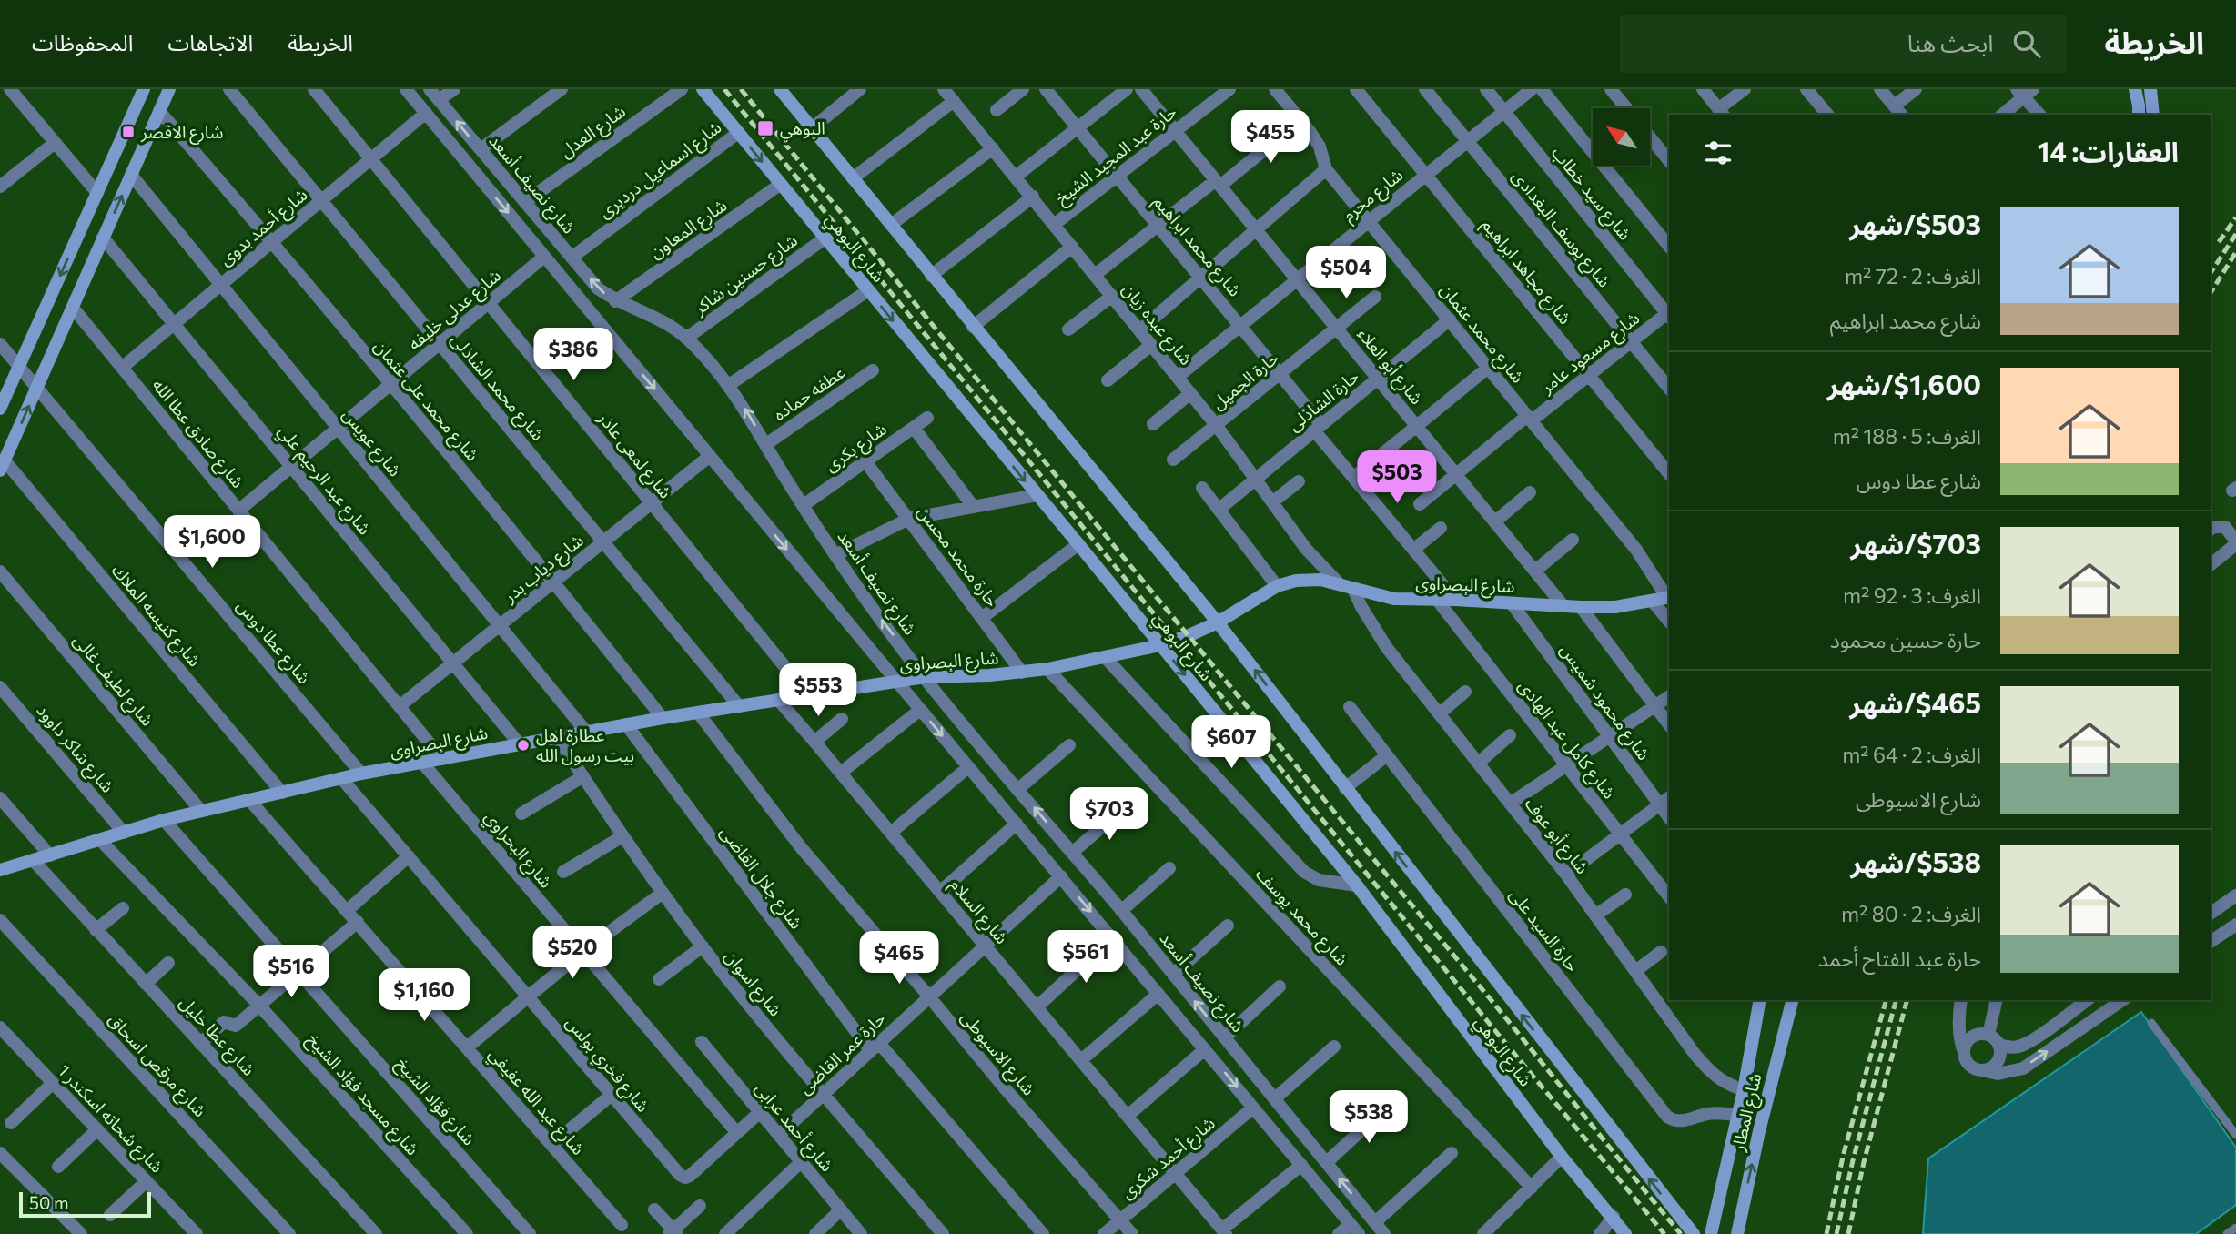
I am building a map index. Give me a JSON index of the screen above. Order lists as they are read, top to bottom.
{
  "streets": {
    "street": [
      "شارع العدل",
      "حارة عبد المجيد الشيخ",
      "شارع اسماعيل درديرى",
      "شارع نصيف أسعد",
      "شارع سيد خطاب",
      "شارع محرم",
      "شارع أحمد بدوى",
      "شارع المعاون",
      "شارع يوسف البغدادى",
      "شارع محمد ابراهيم",
      "شارع البوهي",
      "شارع مجاهد ابراهيم",
      "شارع حسنين شاكر",
      "شارع عدلى خليفه",
      "شارع عبده زيان",
      "شارع محمد عثمان",
      "شارع مسعود عامر",
      "شارع أبو العلاء",
      "حارة الجميل",
      "شارع محمد الشاذلى",
      "عطفه حماده",
      "شارع محمد على عثمان",
      "حارة الشاذلى",
      "شارع صادق عطا الله",
      "شارع عويس",
      "شارع بكرى",
      "شارع لمعى عاذر",
      "شارع عبد الرحيم علي",
      "حارة محمد محسن",
      "شارع دياب بدر",
      "شارع البصراوى",
      "شارع كنيسه الملاك",
      "شارع عطا دوس",
      "شارع لطيف غالى",
      "شارع محمود شميس",
      "شارع كامل عبد الهادى",
      "شارع شاكر داوود",
      "شارع أبو عوف",
      "شارع البحراوي",
      "شارع جلال القاضى",
      "شارع السلام",
      "شارع محمد يوسف",
      "حارة السيد على",
      "شارع اسوان",
      "شارع عطا خليل",
      "حارة عمر القاضى",
      "شارع الاسيوطى",
      "شارع فخري بولس",
      "شارع مرقص اسحاق",
      "شارع مسجد فؤاد الشيخ",
      "شارع فؤاد الشيخ",
      "شارع عبد الله عفيفي",
      "شارع المطار",
      "شارع شحاته اسكندر 1",
      "شارع أحمد عرابى",
      "شارع أحمد شكرى"
    ]
  },
  "crossings": [
    ["شارع العدل", "شارع نصيف أسعد"],
    ["حارة عبد المجيد الشيخ", "شارع محمد ابراهيم"],
    ["حارة عبد المجيد الشيخ", "شارع عبده زيان"],
    ["حارة عبد المجيد الشيخ", "شارع أبو العلاء"],
    ["شارع اسماعيل درديرى", "شارع نصيف أسعد"],
    ["شارع اسماعيل درديرى", "شارع البوهي"],
    ["شارع نصيف أسعد", "شارع أحمد بدوى"],
    ["شارع نصيف أسعد", "شارع المعاون"],
    ["شارع نصيف أسعد", "شارع حسنين شاكر"],
    ["شارع نصيف أسعد", "شارع عدلى خليفه"],
    ["شارع نصيف أسعد", "عطفه حماده"],
    ["شارع نصيف أسعد", "شارع بكرى"],
    ["شارع نصيف أسعد", "شارع دياب بدر"],
    ["شارع نصيف أسعد", "شارع البصراوى"],
    ["شارع نصيف أسعد", "حارة عمر القاضى"],
    ["شارع نصيف أسعد", "شارع أحمد شكرى"],
    ["شارع سيد خطاب", "شارع محرم"],
    ["شارع سيد خطاب", "شارع مسعود عامر"],
    ["شارع محرم", "شارع يوسف البغدادى"],
    ["شارع محرم", "شارع محمد ابراهيم"],
    ["شارع محرم", "شارع مجاهد ابراهيم"],
    ["شارع محرم", "شارع عبده زيان"],
    ["شارع محرم", "شارع محمد عثمان"],
    ["شارع محرم", "شارع أبو العلاء"],
    ["شارع أحمد بدوى", "شارع محمد الشاذلى"],
    ["شارع أحمد بدوى", "شارع محمد على عثمان"],
    ["شارع أحمد بدوى", "شارع صادق عطا الله"],
    ["شارع أحمد بدوى", "شارع عويس"],
    ["شارع أحمد بدوى", "شارع لمعى عاذر"],
    ["شارع أحمد بدوى", "شارع عبد الرحيم علي"],
    ["شارع المعاون", "شارع البوهي"],
    ["شارع يوسف البغدادى", "شارع مسعود عامر"],
    ["شارع محمد ابراهيم", "حارة الجميل"],
    ["شارع محمد ابراهيم", "حارة الشاذلى"],
    ["شارع محمد ابراهيم", "شارع البصراوى"],
    ["شارع البوهي", "شارع حسنين شاكر"],
    ["شارع البوهي", "شارع البصراوى"],
    ["شارع مجاهد ابراهيم", "شارع مسعود عامر"],
    ["شارع عدلى خليفه", "شارع محمد الشاذلى"],
    ["شارع عدلى خليفه", "شارع محمد على عثمان"],
    ["شارع عدلى خليفه", "شارع صادق عطا الله"],
    ["شارع عدلى خليفه", "شارع عويس"],
    ["شارع عدلى خليفه", "شارع لمعى عاذر"],
    ["شارع عدلى خليفه", "شارع عبد الرحيم علي"],
    ["شارع عبده زيان", "حارة الجميل"],
    ["شارع عبده زيان", "حارة الشاذلى"],
    ["شارع عبده زيان", "شارع البصراوى"],
    ["شارع محمد عثمان", "شارع مسعود عامر"],
    ["شارع محمد عثمان", "حارة الشاذلى"],
    ["شارع محمد عثمان", "شارع البصراوى"],
    ["شارع مسعود عامر", "شارع أبو العلاء"],
    ["شارع أبو العلاء", "حارة الجميل"],
    ["شارع أبو العلاء", "حارة الشاذلى"],
    ["شارع أبو العلاء", "شارع البصراوى"],
    ["شارع محمد الشاذلى", "شارع دياب بدر"],
    ["شارع محمد الشاذلى", "شارع البصراوى"],
    ["شارع محمد على عثمان", "شارع دياب بدر"],
    ["شارع محمد على عثمان", "شارع البصراوى"],
    ["شارع صادق عطا الله", "شارع دياب بدر"],
    ["شارع صادق عطا الله", "شارع البصراوى"],
    ["شارع عويس", "شارع دياب بدر"],
    ["شارع عويس", "شارع البصراوى"],
    ["شارع بكرى", "حارة محمد محسن"],
    ["شارع لمعى عاذر", "شارع دياب بدر"],
    ["شارع لمعى عاذر", "شارع البصراوى"],
    ["شارع عبد الرحيم علي", "شارع دياب بدر"],
    ["شارع عبد الرحيم علي", "شارع البصراوى"],
    ["حارة محمد محسن", "شارع البصراوى"],
    ["شارع البصراوى", "شارع كنيسه الملاك"],
    ["شارع البصراوى", "شارع عطا دوس"],
    ["شارع البصراوى", "شارع لطيف غالى"],
    ["شارع البصراوى", "شارع محمود شميس"],
    ["شارع البصراوى", "شارع كامل عبد الهادى"],
    ["شارع البصراوى", "شارع شاكر داوود"],
    ["شارع البصراوى", "شارع أبو عوف"],
    ["شارع البصراوى", "شارع البحراوي"],
    ["شارع البصراوى", "شارع جلال القاضى"],
    ["شارع البصراوى", "شارع السلام"],
    ["شارع البصراوى", "شارع محمد يوسف"],
    ["شارع البصراوى", "شارع اسوان"],
    ["شارع البصراوى", "شارع عطا خليل"],
    ["شارع البصراوى", "شارع الاسيوطى"],
    ["شارع البصراوى", "شارع فخري بولس"],
    ["شارع البصراوى", "شارع مسجد فؤاد الشيخ"],
    ["شارع البصراوى", "شارع فؤاد الشيخ"],
    ["شارع البصراوى", "شارع عبد الله عفيفي"],
    ["شارع أبو عوف", "شارع المطار"],
    ["شارع البحراوي", "شارع فخري بولس"],
    ["شارع جلال القاضى", "حارة عمر القاضى"],
    ["شارع السلام", "حارة عمر القاضى"],
    ["شارع السلام", "شارع أحمد شكرى"],
    ["حارة السيد على", "شارع المطار"],
    ["شارع اسوان", "حارة عمر القاضى"],
    ["حارة عمر القاضى", "شارع الاسيوطى"],
    ["حارة عمر القاضى", "شارع أحمد عرابى"],
    ["شارع الاسيوطى", "شارع أحمد شكرى"],
    ["شارع فخري بولس", "شارع أحمد عرابى"]
  ],
  "places": {
    "transit": ["البوهي", "شارع الاقصر"],
    "other": ["عطارة اهل بيت رسول الله"]
  },
  "scale_bar": "50 m",
  "north": "top left",
  "page": {
    "header": "الخريطة",
    "search": "ابحث هنا",
    "nav": ["الخريطة", "الاتجاهات", "المحفوظات"],
    "price": [
      "$455",
      "$504",
      "$386",
      "$503",
      "$1,600",
      "$553",
      "$607",
      "$703",
      "$520",
      "$561",
      "$465",
      "$516",
      "$1,160",
      "$538"
    ],
    "heading": "العقارات: 14",
    "list": [
      {
        "name": "$503/شهر",
        "note": "الغرف: 2 · 72 m² · شارع محمد ابراهيم"
      },
      {
        "name": "$1,600/شهر",
        "note": "الغرف: 5 · 188 m² · شارع عطا دوس"
      },
      {
        "name": "$703/شهر",
        "note": "الغرف: 3 · 92 m² · حارة حسين محمود"
      },
      {
        "name": "$465/شهر",
        "note": "الغرف: 2 · 64 m² · شارع الاسيوطى"
      },
      {
        "name": "$538/شهر",
        "note": "الغرف: 2 · 80 m² · حارة عبد الفتاح أحمد"
      }
    ],
    "scale": "50 m"
  }
}
